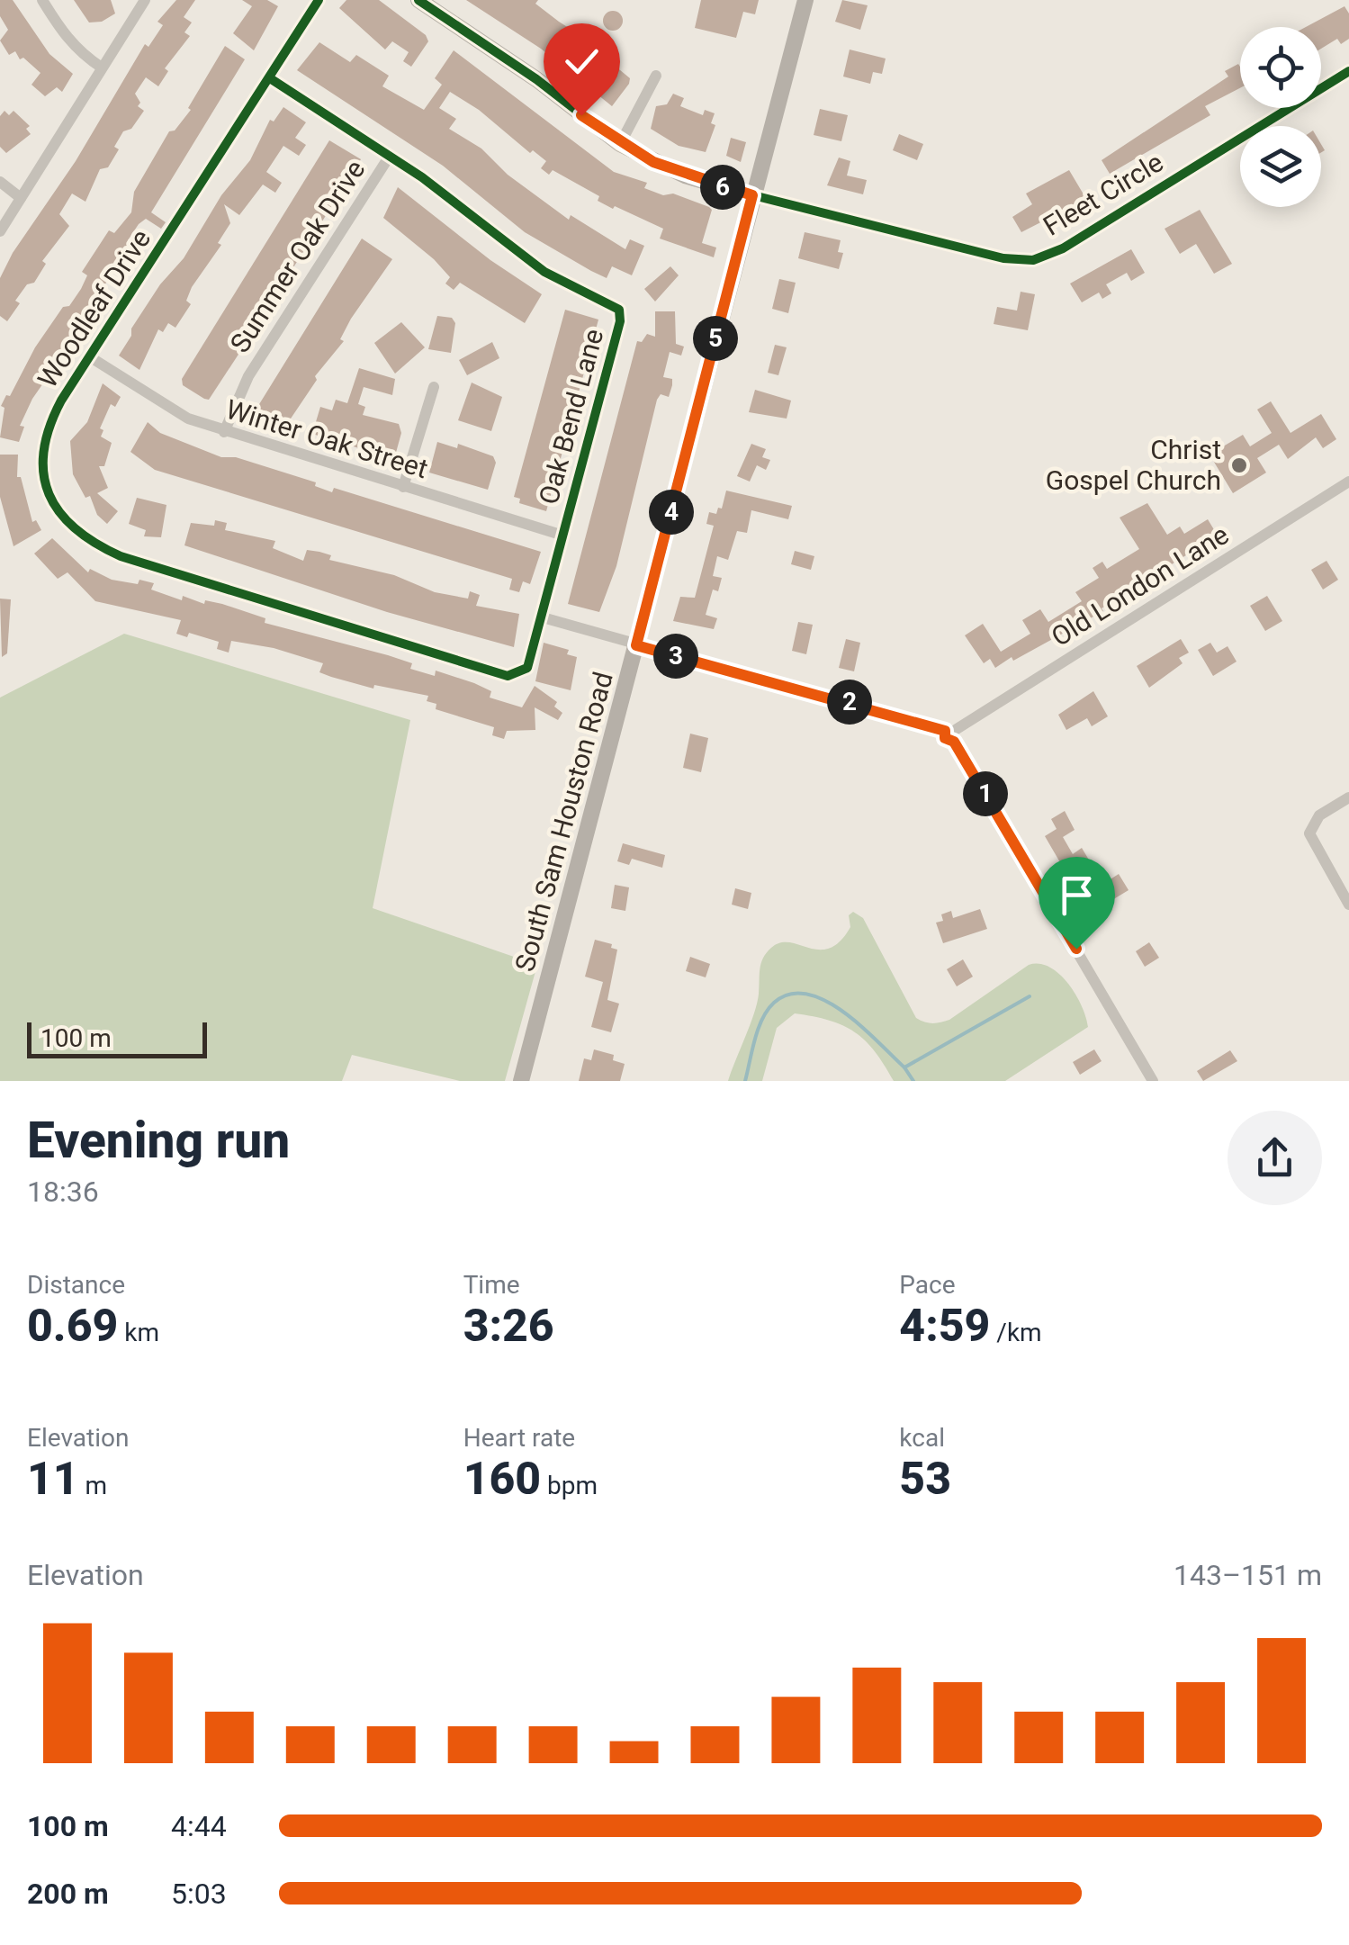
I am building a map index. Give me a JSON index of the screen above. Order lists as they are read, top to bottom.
{
  "streets": {
    "street": [
      "Fleet Circle",
      "Summer Oak Drive",
      "Woodleaf Drive",
      "Oak Bend Lane",
      "Winter Oak Street",
      "Old London Lane",
      "South Sam Houston Road"
    ]
  },
  "crossings": [
    ["Fleet Circle", "South Sam Houston Road"],
    ["Summer Oak Drive", "Oak Bend Lane"],
    ["Summer Oak Drive", "Winter Oak Street"],
    ["Woodleaf Drive", "Oak Bend Lane"],
    ["Woodleaf Drive", "Winter Oak Street"],
    ["Oak Bend Lane", "Winter Oak Street"]
  ],
  "places": ["Christ Gospel Church"],
  "scale_bar": "100 m",
  "page": {
    "pins": [
      "6",
      "5",
      "4",
      "3",
      "2",
      "1"
    ],
    "scale": "100 m",
    "heading": ["Evening run", "18:36"],
    "stats": [
      ["Distance", "0.69 km"],
      ["Time", "3:26"],
      ["Pace", "4:59 /km"],
      ["Elevation", "11 m"],
      ["Heart rate", "160 bpm"],
      ["kcal", "53"]
    ],
    "chart": ["Elevation", "143–151 m"],
    "list": [
      {
        "name": "100 m",
        "note": "4:44"
      },
      {
        "name": "200 m",
        "note": "5:03"
      }
    ]
  }
}
